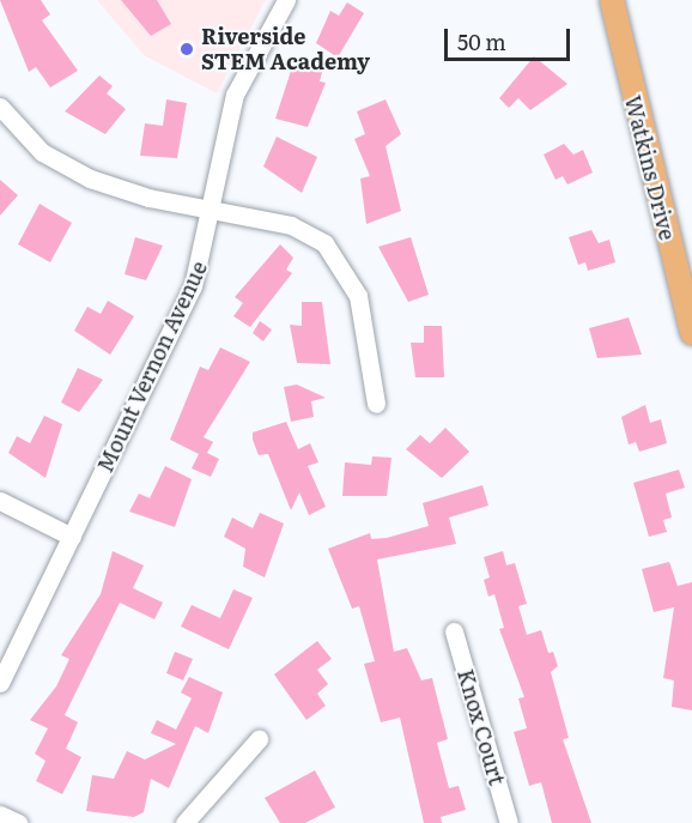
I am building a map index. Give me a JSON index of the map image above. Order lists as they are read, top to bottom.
{
  "streets": {
    "main road": ["Watkins Drive"],
    "street": ["Mount Vernon Avenue", "Knox Court"]
  },
  "places": ["Riverside STEM Academy"],
  "scale_bar": "50 m"
}
